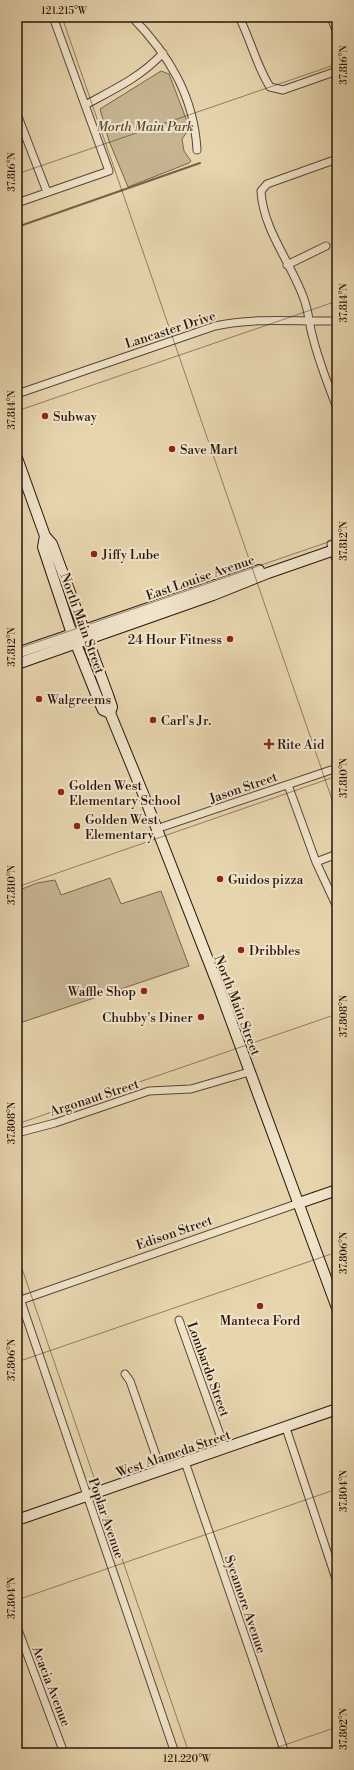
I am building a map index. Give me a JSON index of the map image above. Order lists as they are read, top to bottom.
{
  "streets": {
    "main road": [
      "East Louise Avenue",
      "North Main Street",
      "Edison Street",
      "West Alameda Street"
    ],
    "street": [
      "Lancaster Drive",
      "Jason Street",
      "Argonaut Street",
      "Lombardo Street",
      "Poplar Avenue",
      "Sycamore Avenue",
      "Acacia Avenue"
    ]
  },
  "crossings": [
    ["East Louise Avenue", "North Main Street"],
    ["North Main Street", "Jason Street"],
    ["North Main Street", "Argonaut Street"],
    ["North Main Street", "Edison Street"],
    ["Edison Street", "Poplar Avenue"],
    ["Lombardo Street", "West Alameda Street"],
    ["West Alameda Street", "Poplar Avenue"],
    ["West Alameda Street", "Sycamore Avenue"]
  ],
  "parks": ["Morth Main Park"],
  "places": {
    "other": [
      "Subway",
      "Save Mart",
      "Jiffy Lube",
      "24 Hour Fitness",
      "Walgreems",
      "Carl's Jr.",
      "Golden West Elementary School",
      "Golden West Elementary",
      "Guidos pizza",
      "Dribbles",
      "Waffle Shop",
      "Chubby's Diner",
      "Manteca Ford"
    ],
    "health": ["Rite Aid"]
  },
  "coordinates": [
    "121.215°W",
    "37.816°N",
    "37.814°N",
    "37.812°N",
    "37.810°N",
    "37.808°N",
    "37.806°N",
    "37.804°N",
    "37.802°N",
    "121.220°W"
  ]
}
